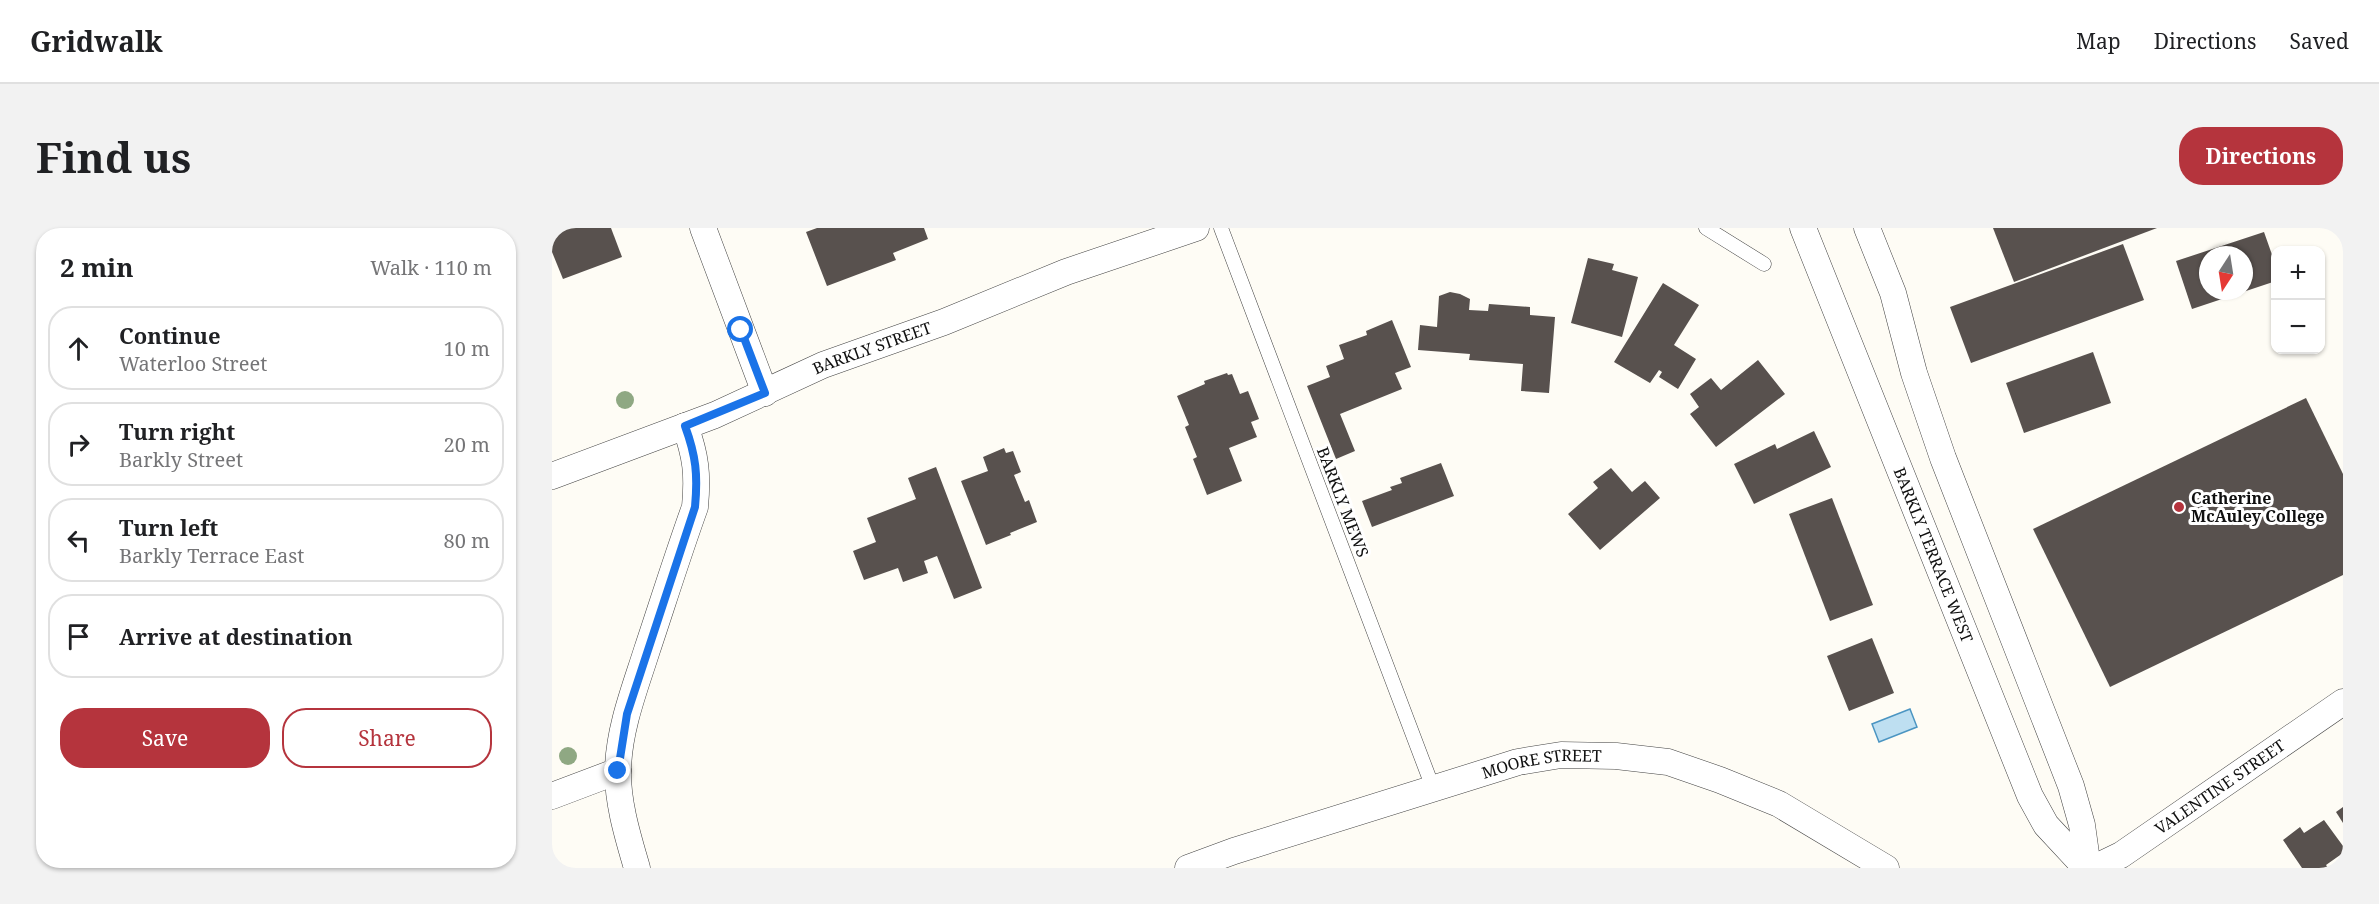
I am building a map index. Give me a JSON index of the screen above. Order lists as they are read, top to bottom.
{
  "streets": {
    "street": [
      "BARKLY STREET",
      "BARKLY TERRACE WEST",
      "MOORE STREET",
      "VALENTINE STREET"
    ],
    "lane": ["BARKLY MEWS"]
  },
  "crossings": [
    ["BARKLY MEWS", "MOORE STREET"]
  ],
  "places": ["Catherine McAuley College"],
  "north": "bottom",
  "page": {
    "header": "Gridwalk",
    "nav": ["Map", "Directions", "Saved"],
    "buttons": [
      "Directions",
      ["Save", "Share"]
    ],
    "title": "Find us",
    "heading": ["2 min", "Walk · 110 m"],
    "map_buttons": ["+", "−"],
    "list": [
      ["Continue", "Waterloo Street", "10 m"],
      ["Turn right", "Barkly Street", "20 m"],
      ["Turn left", "Barkly Terrace East", "80 m"],
      "Arrive at destination"
    ]
  }
}
